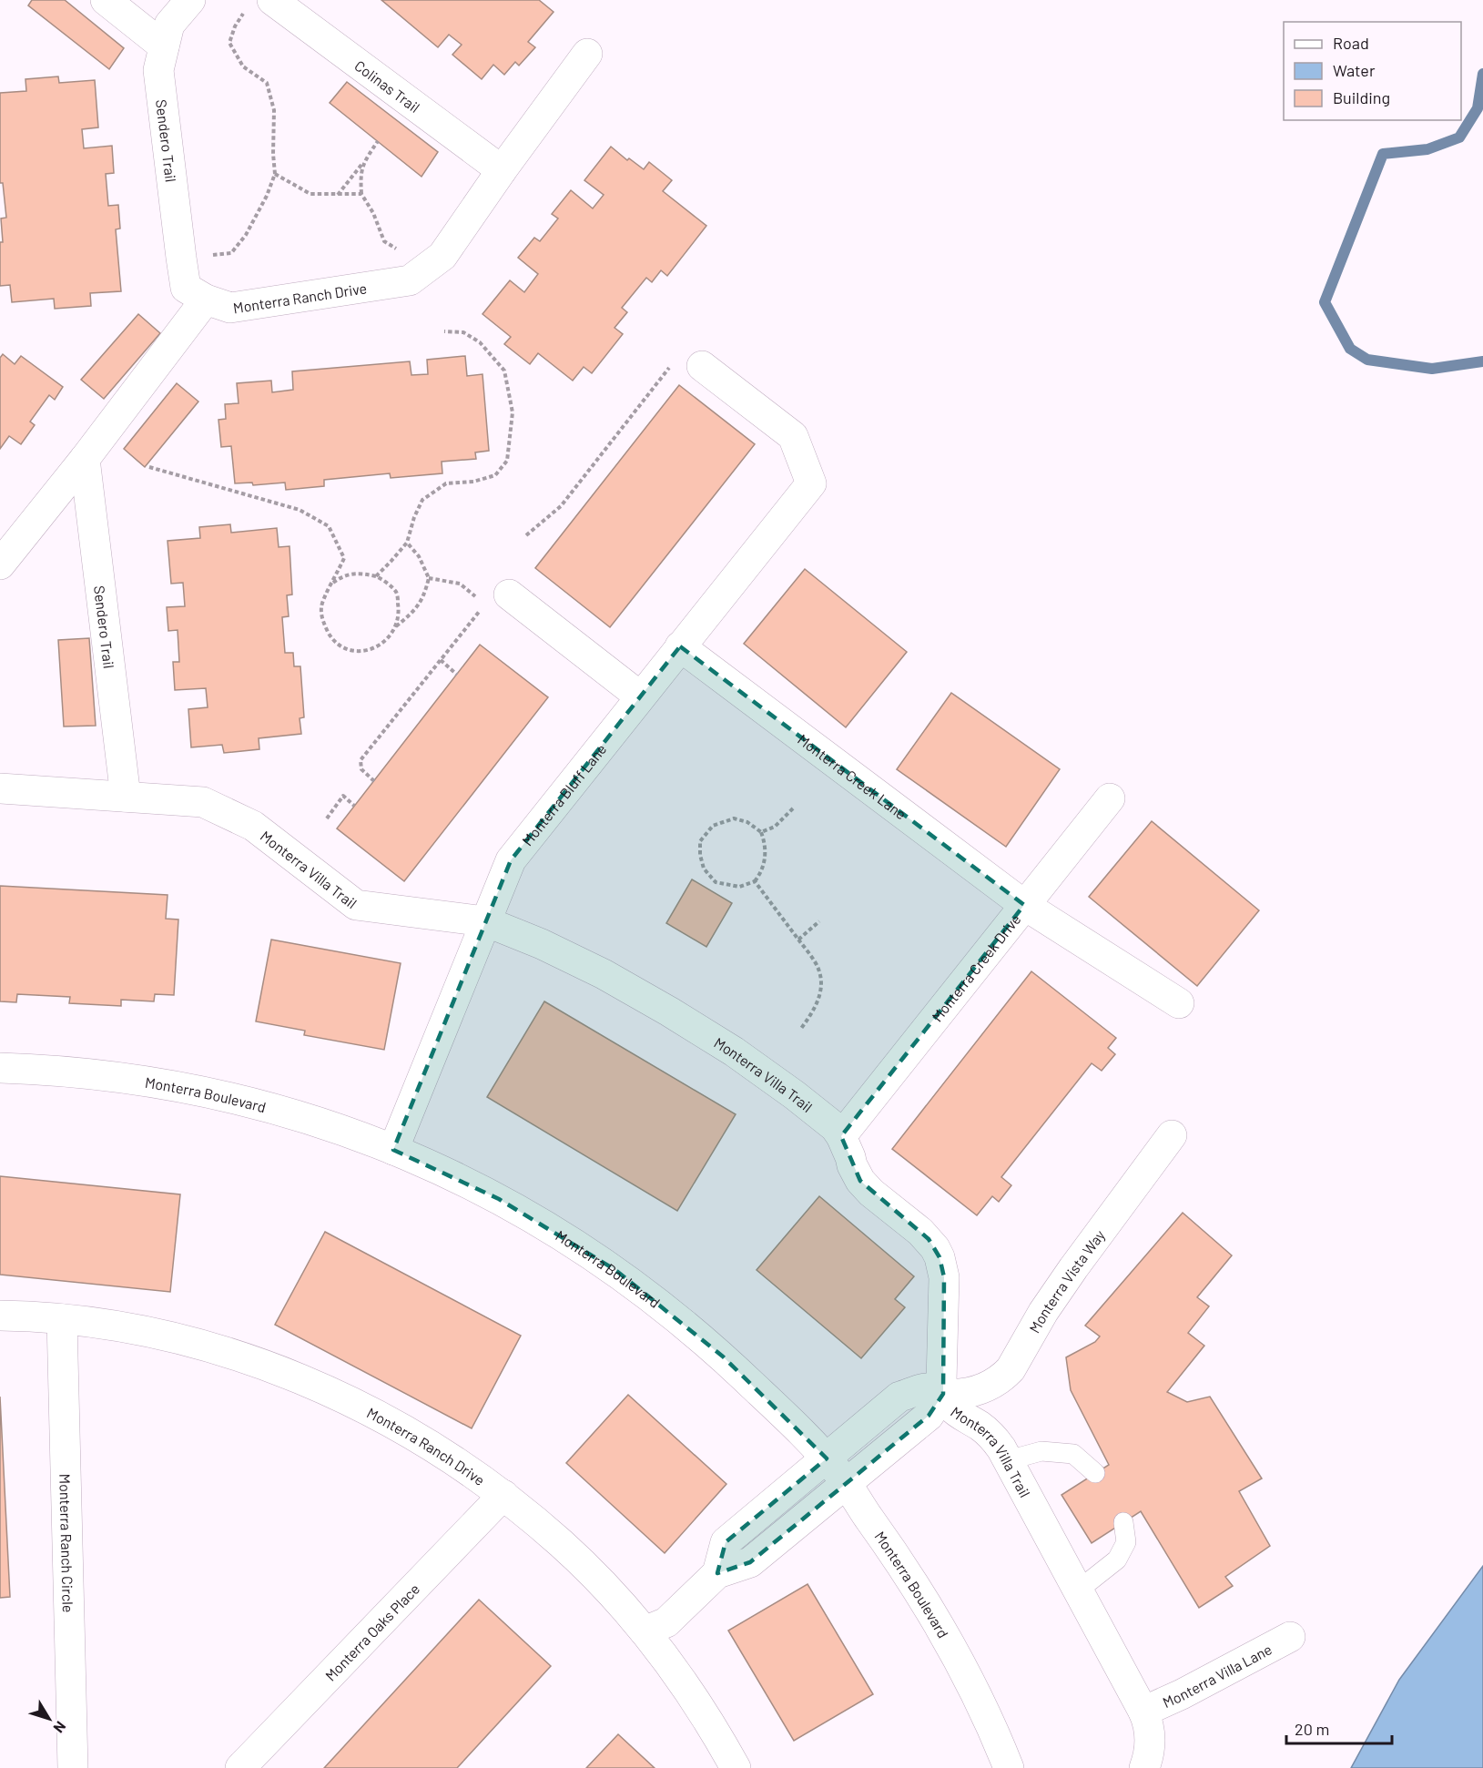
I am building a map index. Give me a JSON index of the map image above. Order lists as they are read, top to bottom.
{
  "streets": {
    "street": [
      "Colinas Trail",
      "Sendero Trail",
      "Monterra Ranch Drive",
      "Monterra Creek Lane",
      "Monterra Bluff Lane",
      "Monterra Villa Trail",
      "Monterra Creek Drive",
      "Monterra Boulevard",
      "Monterra Vista Way",
      "Monterra Ranch Circle",
      "Monterra Oaks Place",
      "Monterra Villa Lane"
    ]
  },
  "crossings": [
    ["Colinas Trail", "Monterra Ranch Drive"],
    ["Sendero Trail", "Monterra Ranch Drive"],
    ["Sendero Trail", "Monterra Villa Trail"],
    ["Monterra Ranch Drive", "Monterra Ranch Circle"],
    ["Monterra Ranch Drive", "Monterra Oaks Place"],
    ["Monterra Creek Lane", "Monterra Bluff Lane"],
    ["Monterra Creek Lane", "Monterra Creek Drive"],
    ["Monterra Bluff Lane", "Monterra Villa Trail"],
    ["Monterra Bluff Lane", "Monterra Boulevard"],
    ["Monterra Villa Trail", "Monterra Creek Drive"],
    ["Monterra Villa Trail", "Monterra Vista Way"],
    ["Monterra Villa Trail", "Monterra Villa Lane"],
    ["Monterra Boulevard", "Monterra Vista Way"]
  ],
  "legend": ["Road", "Water", "Building"],
  "scale_bar": "20 m",
  "north": "bottom right"
}
